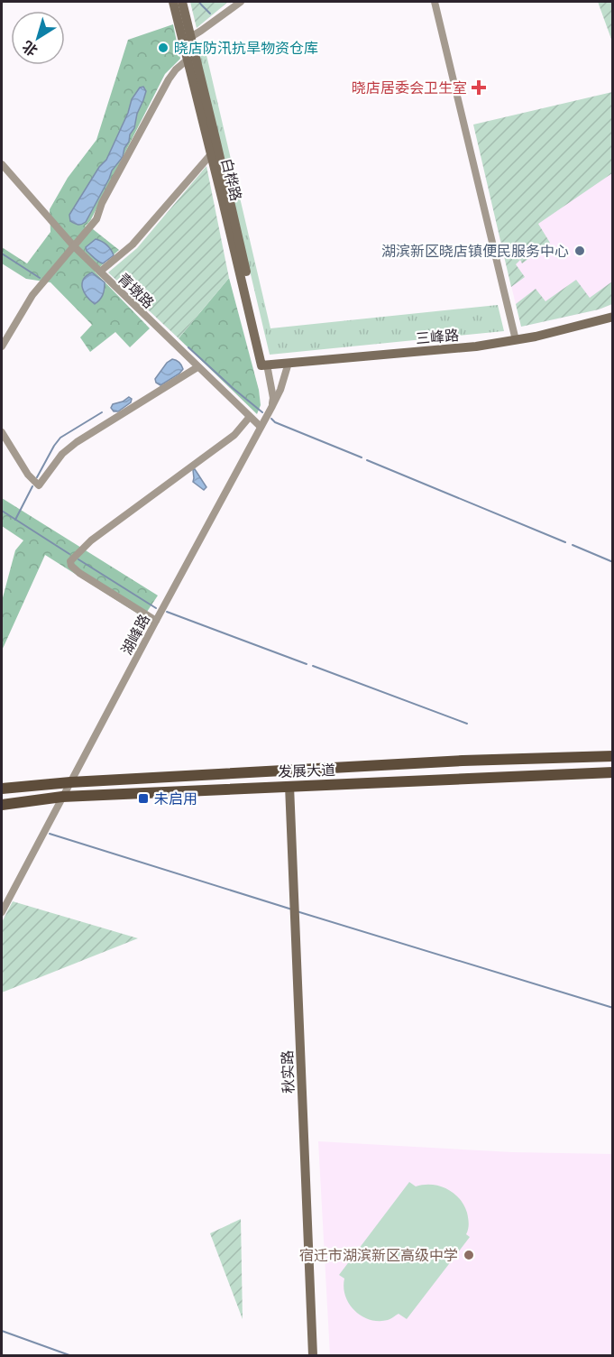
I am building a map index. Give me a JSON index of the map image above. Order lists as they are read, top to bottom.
{
  "streets": {
    "main road": ["发展大道"],
    "street": [
      "白桦路",
      "青墩路",
      "三峰路",
      "湖峰路",
      "秋实路"
    ]
  },
  "crossings": [
    ["白桦路", "三峰路"],
    ["青墩路", "湖峰路"],
    ["三峰路", "湖峰路"],
    ["湖峰路", "发展大道"],
    ["发展大道", "秋实路"]
  ],
  "places": {
    "other": ["晓店防汛抗旱物资仓库", "湖滨新区晓店镇便民服务中心", "宿迁市湖滨新区高级中学"],
    "health": ["晓店居委会卫生室"],
    "transit": ["未启用"]
  },
  "north": "bottom left"
}
